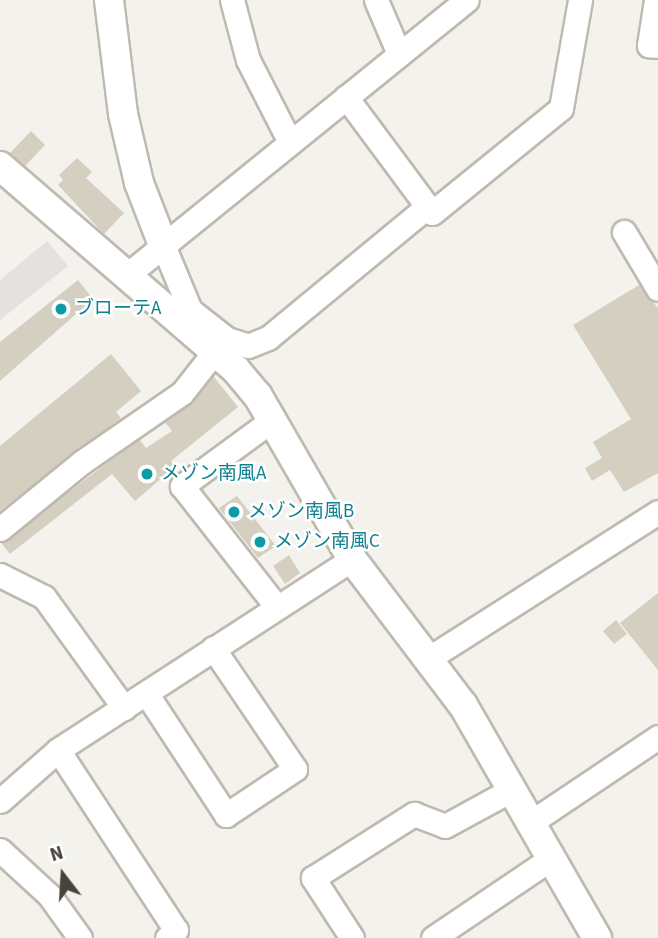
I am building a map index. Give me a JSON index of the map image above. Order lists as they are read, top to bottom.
{
  "places": [
    "ブローテA",
    "メゾン南風A",
    "メゾン南風B",
    "メゾン南風C"
  ],
  "north": "top"
}
